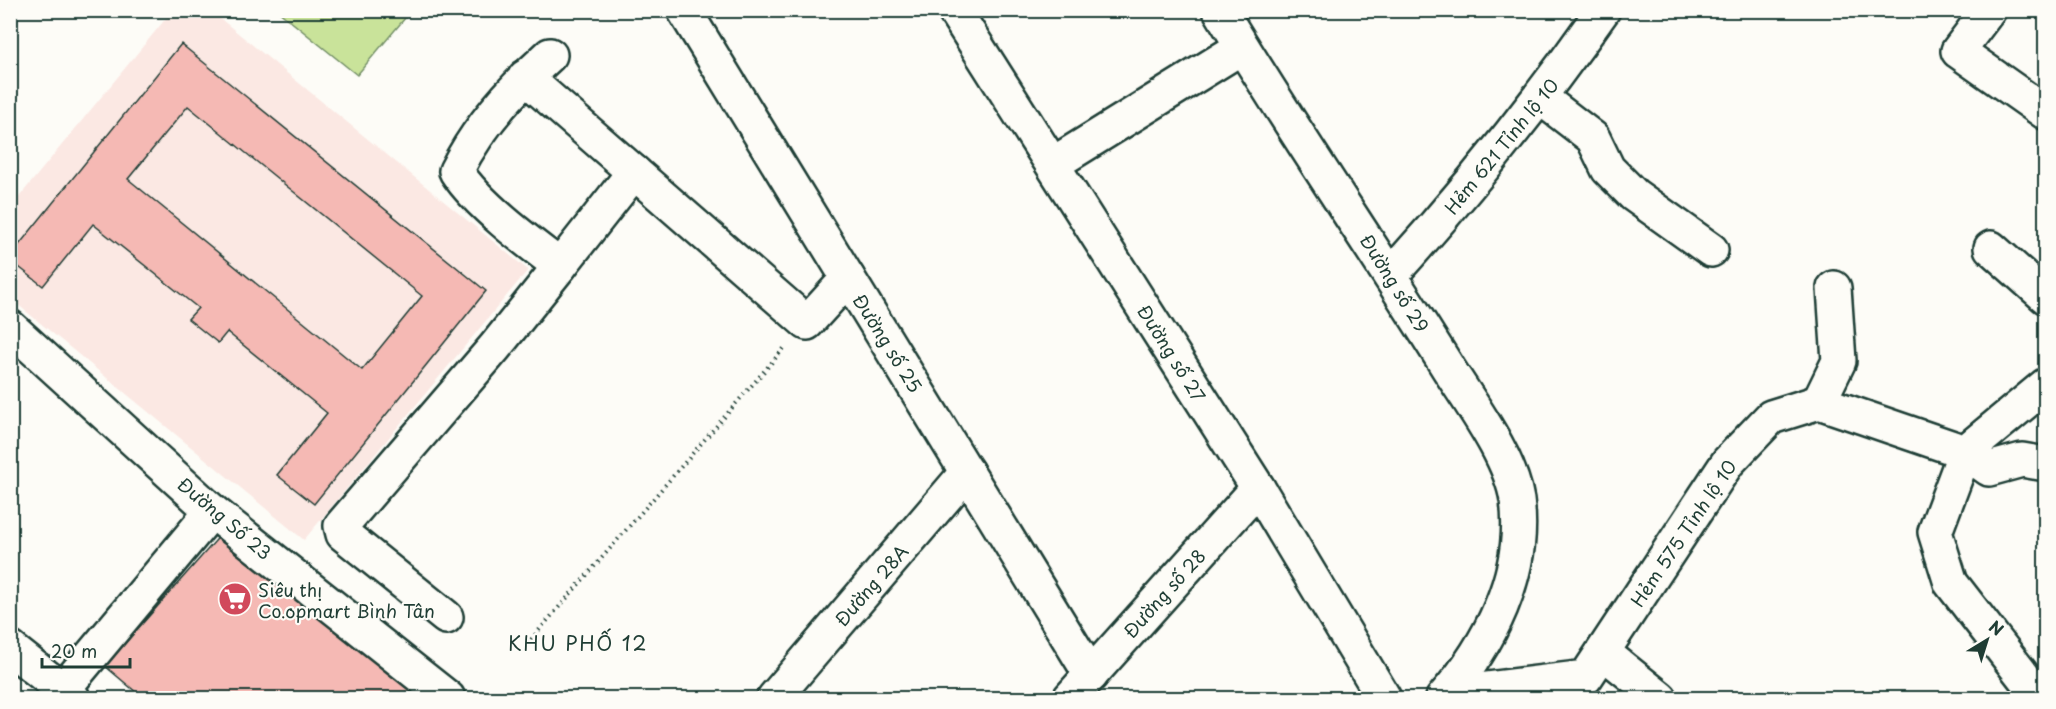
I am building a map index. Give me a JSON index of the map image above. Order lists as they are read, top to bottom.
{
  "streets": {
    "street": [
      "Hẻm 621 Tỉnh lộ 10",
      "Đường số 29",
      "Đường số 25",
      "Đường số 27",
      "Đường Số 23",
      "Hẻm 575 Tỉnh lộ 10",
      "Đường 28A",
      "Đường số 28"
    ]
  },
  "crossings": [
    ["Hẻm 621 Tỉnh lộ 10", "Đường số 29"],
    ["Đường số 29", "Hẻm 575 Tỉnh lộ 10"],
    ["Đường số 25", "Đường 28A"],
    ["Đường số 25", "Đường số 28"],
    ["Đường số 27", "Đường số 28"]
  ],
  "districts": ["KHU PHỐ 12"],
  "places": {
    "supermarket": ["Siêu thị Co.opmart Bình Tân"]
  },
  "scale_bar": "20 m",
  "north": "top right"
}
